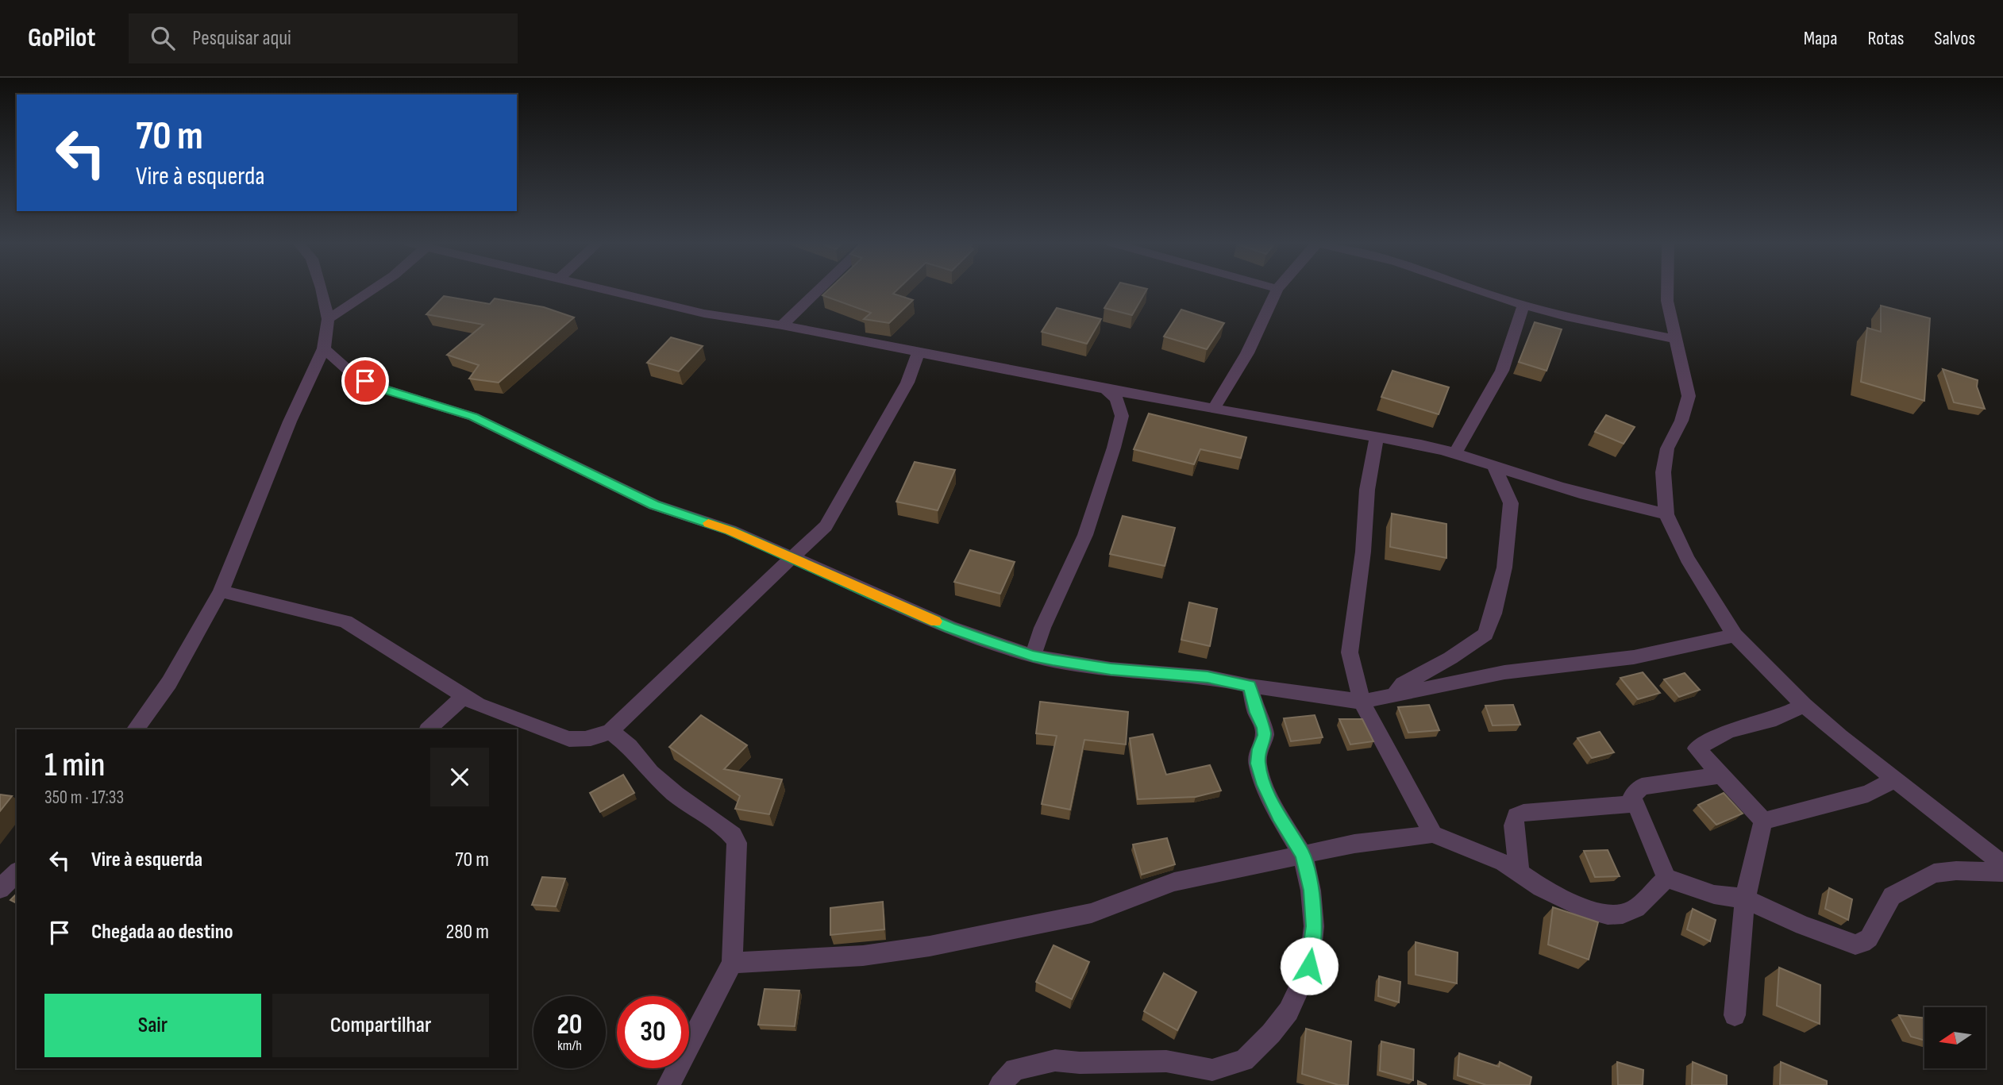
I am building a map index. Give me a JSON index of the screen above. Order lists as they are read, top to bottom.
{
  "north": "left",
  "page": {
    "header": "GoPilot",
    "search": "Pesquisar aqui",
    "nav": ["Mapa", "Rotas", "Salvos"],
    "turn": ["70 m", "Vire à esquerda"],
    "heading": ["1 min", "350 m · 17:33"],
    "list": [
      {
        "name": "Vire à esquerda",
        "value": "70 m"
      },
      {
        "name": "Chegada ao destino",
        "value": "280 m"
      }
    ],
    "buttons": ["Sair", "Compartilhar"],
    "speed": "20 km/h",
    "limit": "30"
  }
}
